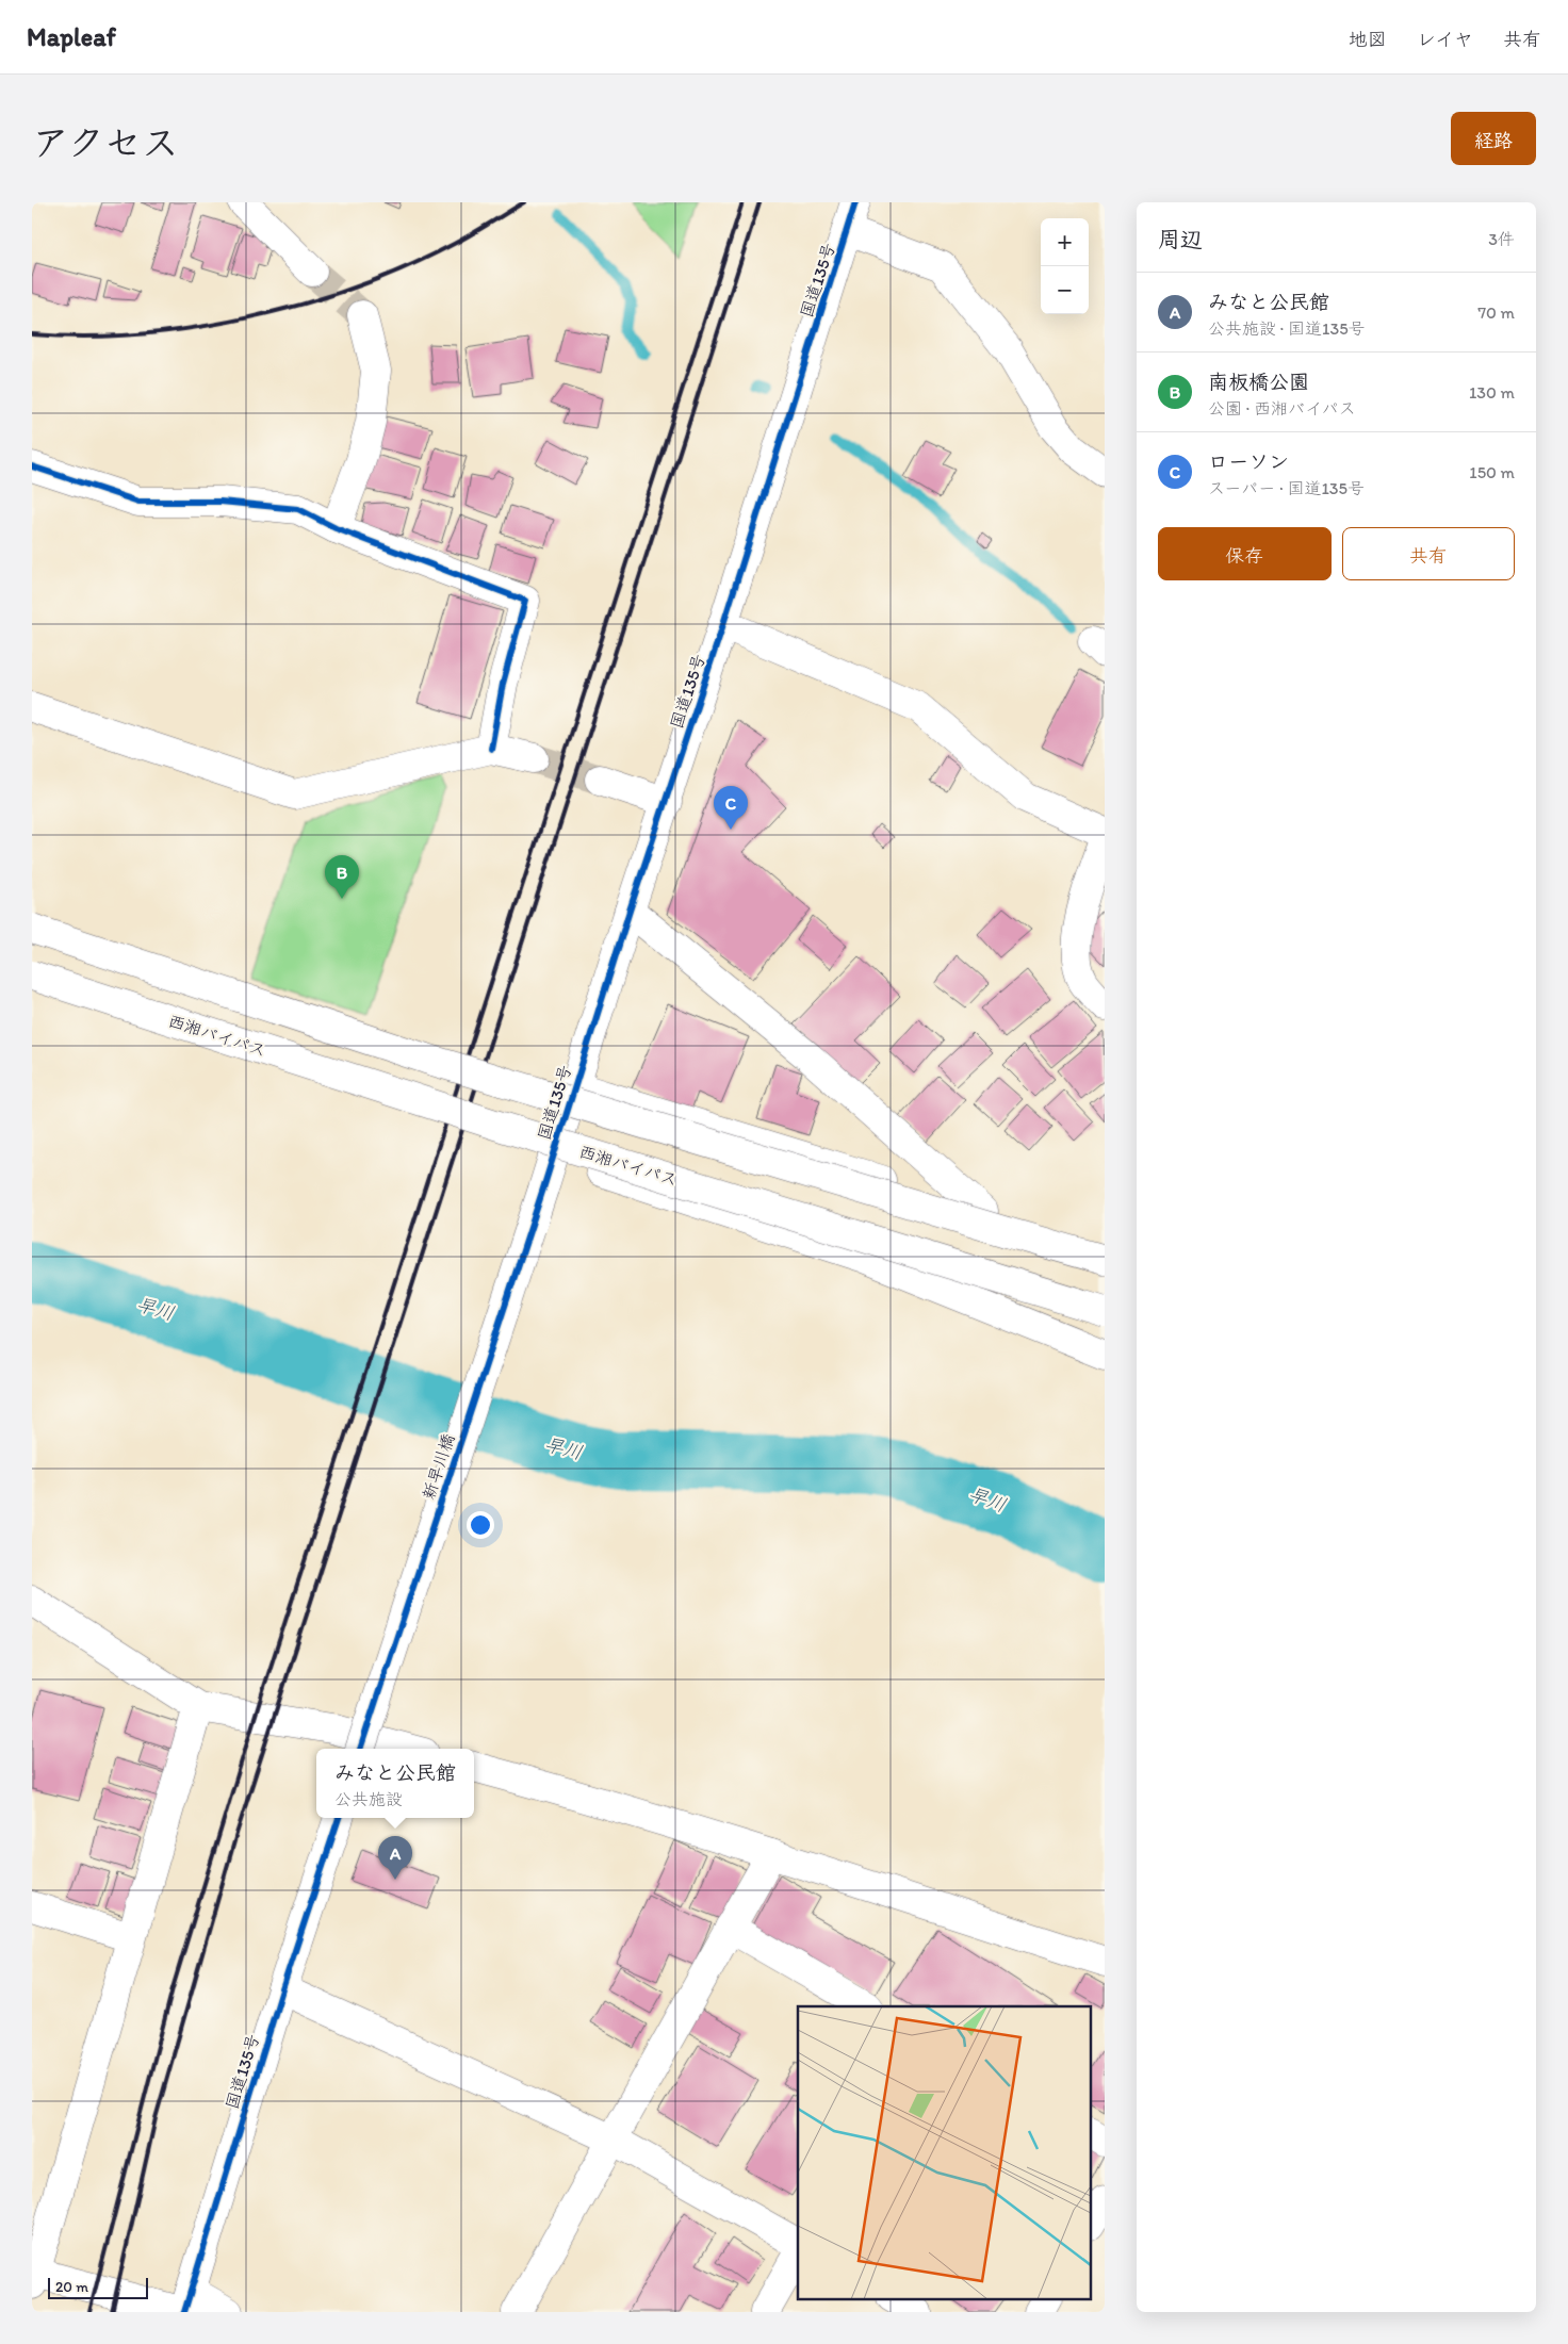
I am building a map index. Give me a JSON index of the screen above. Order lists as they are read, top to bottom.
{
  "streets": {
    "main road": ["国道135号", "西湘バイパス", "新早川橋"]
  },
  "crossings": [
    ["国道135号", "新早川橋"]
  ],
  "water": ["早川"],
  "scale_bar": "20 m",
  "page": {
    "header": "Mapleaf",
    "nav": ["地図", "レイヤ", "共有"],
    "title": "アクセス",
    "buttons": [
      "経路",
      ["保存", "共有"]
    ],
    "heading": ["周辺", "3件"],
    "map_buttons": ["+", "−"],
    "list": [
      {
        "mark": "A",
        "name": "みなと公民館",
        "note": "公共施設 · 国道135号",
        "value": "70 m"
      },
      {
        "mark": "B",
        "name": "南板橋公園",
        "note": "公園 · 西湘バイパス",
        "value": "130 m"
      },
      {
        "mark": "C",
        "name": "ローソン",
        "note": "スーパー · 国道135号",
        "value": "150 m"
      }
    ],
    "pins": ["C", "B", "A"],
    "popup": ["みなと公民館", "公共施設"],
    "scale": "20 m"
  }
}
